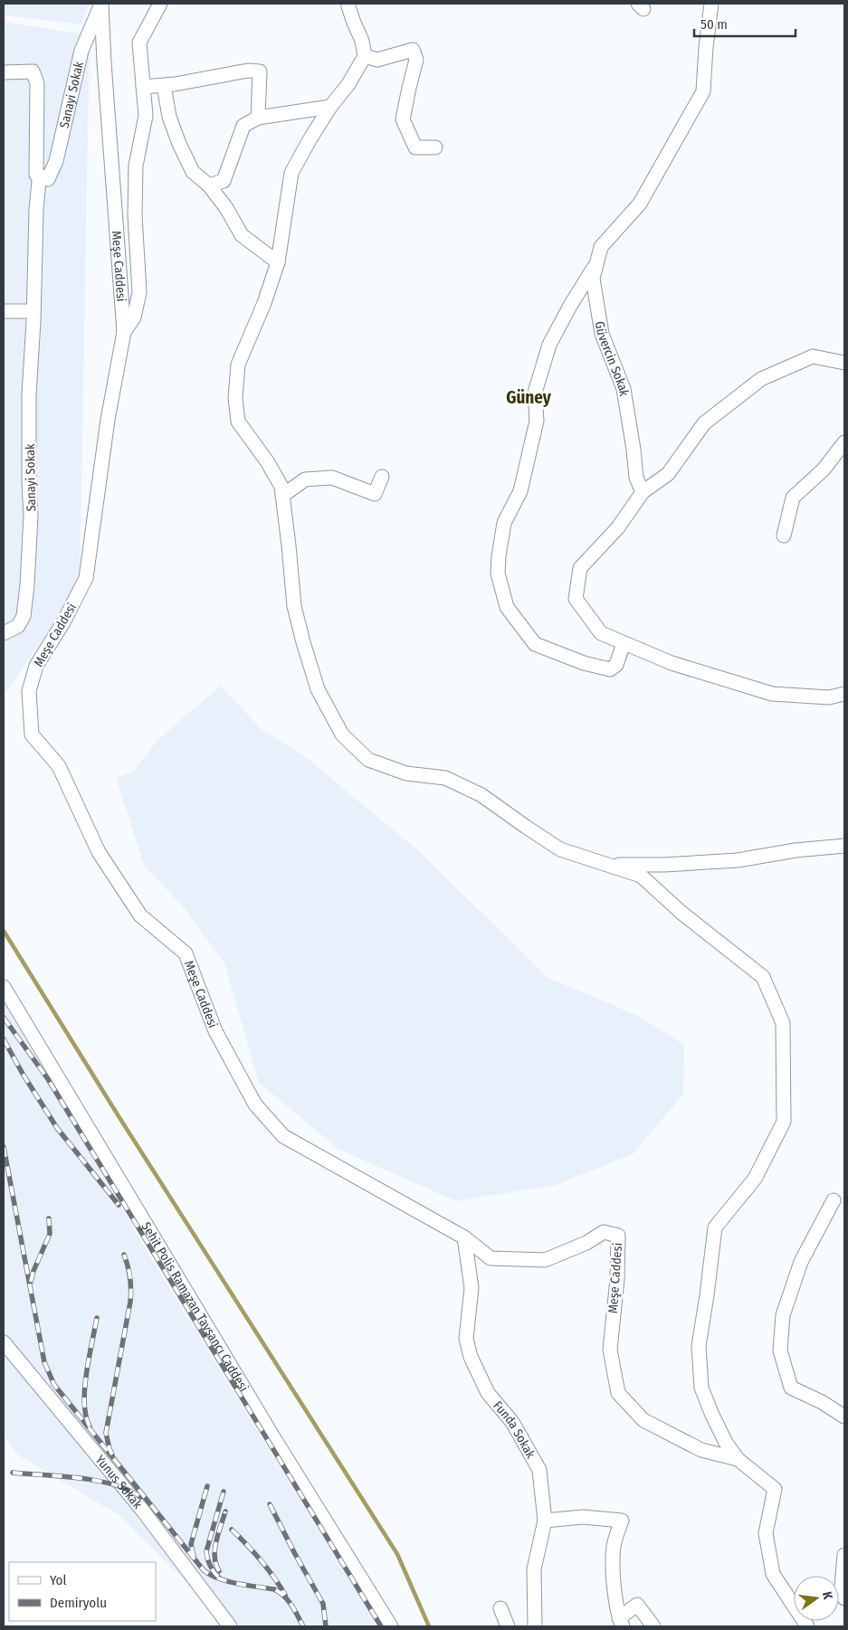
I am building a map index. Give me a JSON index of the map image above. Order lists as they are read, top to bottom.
{
  "streets": {
    "street": [
      "Sanayi Sokak",
      "Meşe Caddesi",
      "Güvercin Sokak",
      "Şehit Polis Ramazan Tavşancı Caddesi",
      "Funda Sokak",
      "Yunus Sokak"
    ]
  },
  "crossings": [
    ["Sanayi Sokak", "Meşe Caddesi"],
    ["Meşe Caddesi", "Funda Sokak"]
  ],
  "districts": ["Güney"],
  "legend": ["Yol", "Demiryolu"],
  "scale_bar": "50 m",
  "north": "right"
}
